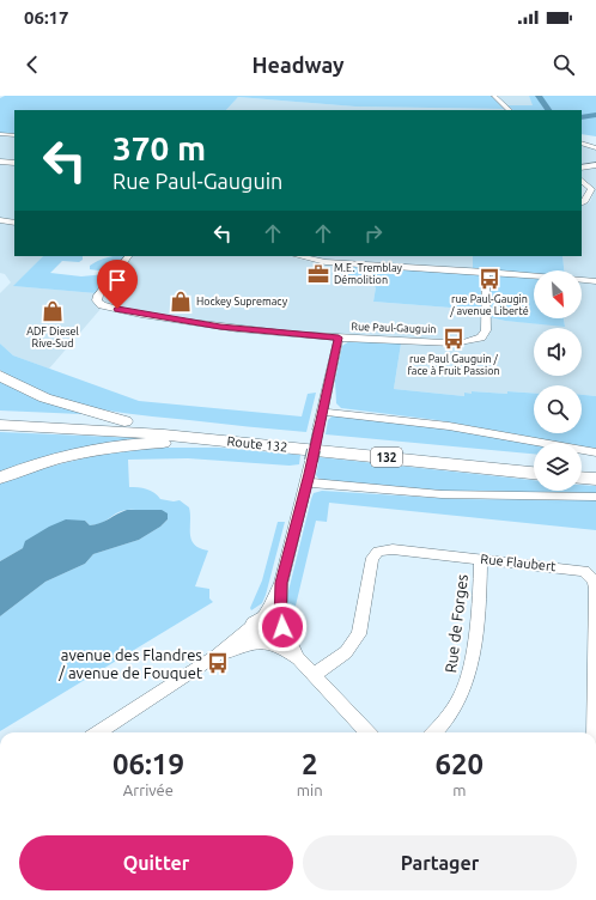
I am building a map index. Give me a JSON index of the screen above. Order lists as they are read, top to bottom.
{
  "streets": {
    "highway": ["Route 132", "132"],
    "street": ["Rue Paul-Gauguin", "Rue Flaubert", "Rue de Forges"]
  },
  "crossings": [
    ["Rue Flaubert", "Rue de Forges"]
  ],
  "places": {
    "office": ["M.E. Tremblay Démolition"],
    "bus stop": ["rue Paul-Gaugin / avenue Liberté", "rue Paul Gauguin / face à Fruit Passion", "avenue des Flandres / avenue de Fouquet"],
    "shop": ["Hockey Supremacy", "ADF Diesel Rive-Sud"]
  },
  "north": "bottom right",
  "page": {
    "status": "06:17",
    "header": "Headway",
    "turn": ["370 m", "Rue Paul-Gauguin"],
    "eta": [
      "06:19",
      "Arrivée",
      "2",
      "min",
      "620",
      "m"
    ],
    "buttons": ["Quitter", "Partager"]
  }
}
